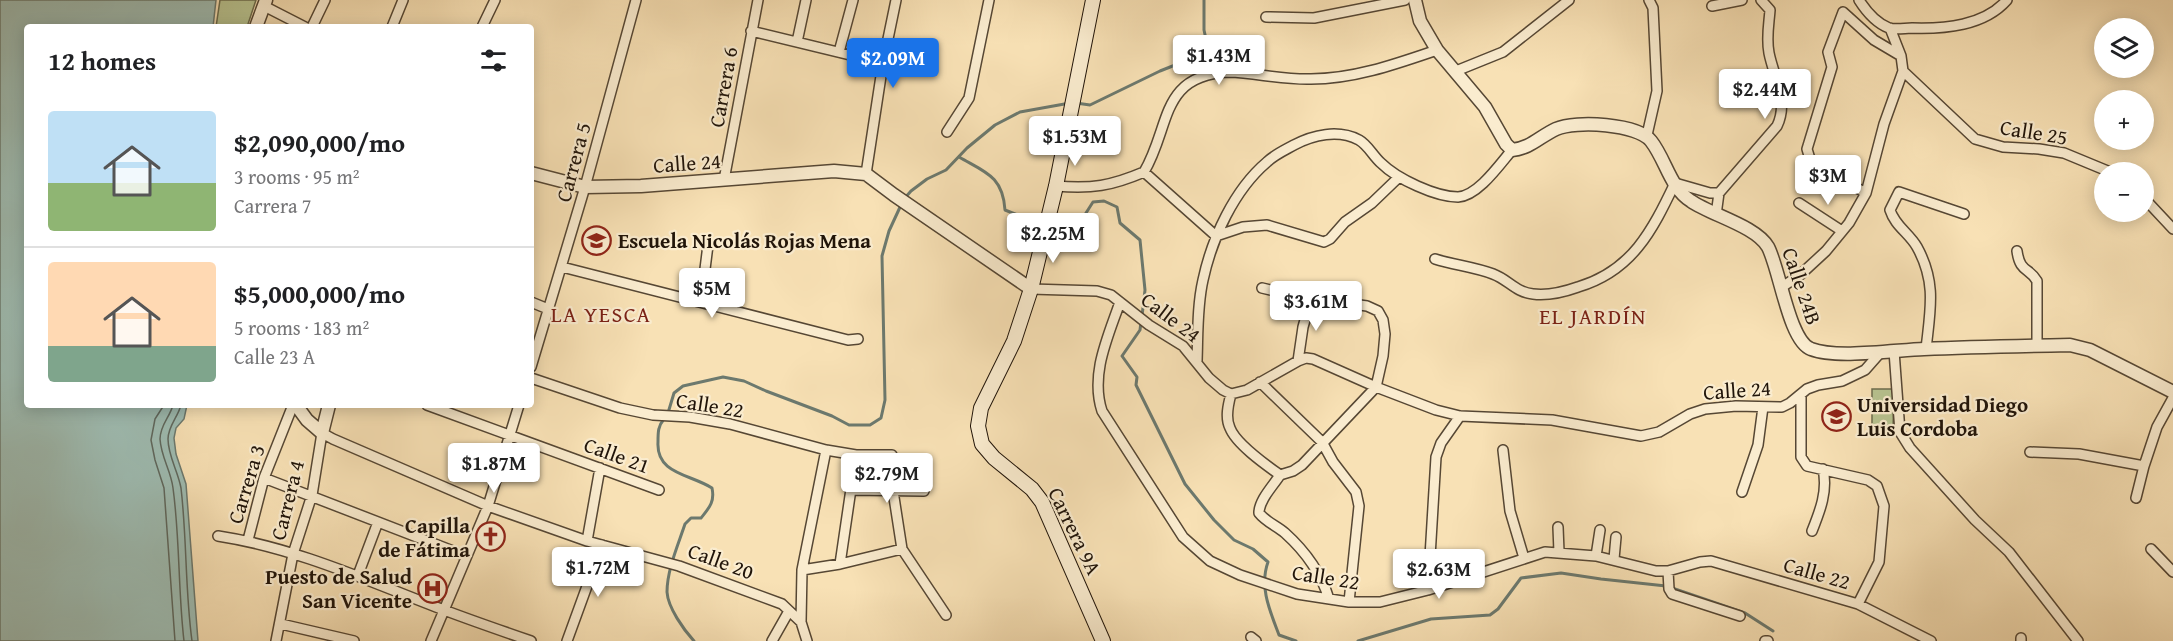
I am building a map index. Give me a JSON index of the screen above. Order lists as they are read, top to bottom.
{
  "streets": {
    "main road": ["Carrera 9A"],
    "street": [
      "Carrera 6",
      "Calle 25",
      "Carrera 5",
      "Calle 24",
      "Calle 24B",
      "Calle 22",
      "Calle 21",
      "Carrera 3",
      "Carrera 4",
      "Calle 20"
    ]
  },
  "crossings": [
    ["Carrera 6", "Calle 24"],
    ["Carrera 5", "Calle 24"],
    ["Calle 24", "Calle 24B"],
    ["Calle 24", "Calle 22"],
    ["Calle 24", "Carrera 9A"],
    ["Carrera 4", "Calle 20"]
  ],
  "districts": ["LA YESCA", "EL JARDÍN"],
  "places": {
    "school or university": ["Escuela Nicolás Rojas Mena", "Universidad Diego Luis Cordoba"],
    "church": ["Capilla de Fátima"],
    "hospital": ["Puesto de Salud San Vicente"]
  },
  "page": {
    "map_buttons": ["+", "−"],
    "heading": "12 homes",
    "price": [
      "$1.43M",
      "$2.09M",
      "$2.44M",
      "$1.53M",
      "$3M",
      "$2.25M",
      "$5M",
      "$3.61M",
      "$1.87M",
      "$2.79M",
      "$1.72M",
      "$2.63M"
    ],
    "list": [
      {
        "name": "$2,090,000/mo",
        "note": "3 rooms · 95 m² · Carrera 7"
      },
      {
        "name": "$5,000,000/mo",
        "note": "5 rooms · 183 m² · Calle 23 A"
      }
    ]
  }
}
